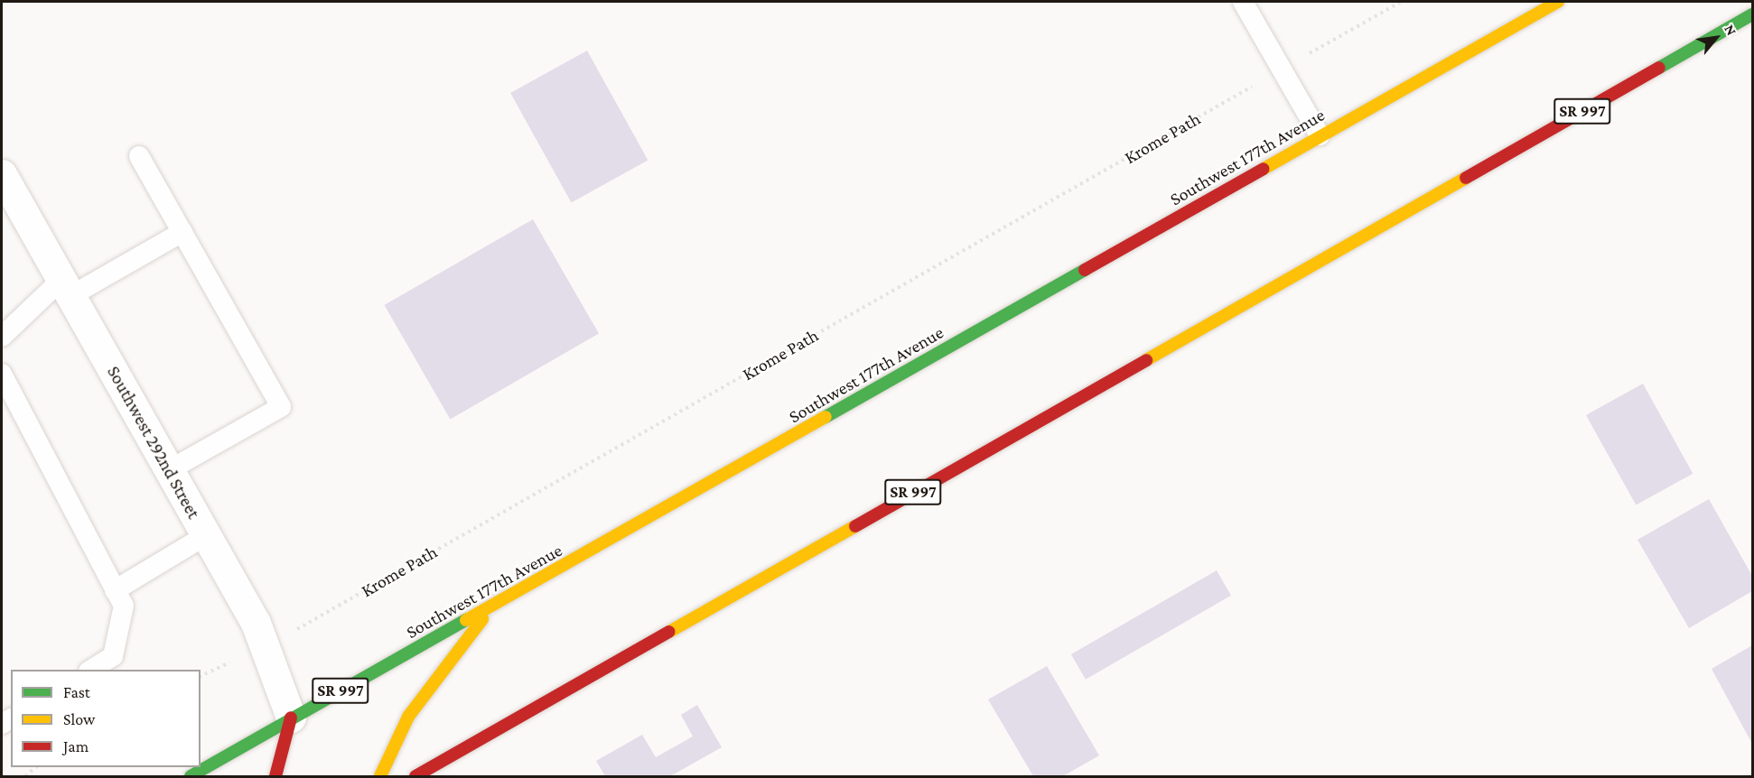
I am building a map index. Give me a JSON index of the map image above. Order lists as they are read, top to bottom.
{
  "streets": {
    "highway": ["SR 997", "Southwest 177th Avenue"],
    "street": ["Southwest 292nd Street"],
    "path": ["Krome Path"]
  },
  "crossings": [
    ["Southwest 177th Avenue", "Southwest 292nd Street"]
  ],
  "legend": ["Fast", "Slow", "Jam"],
  "north": "top right"
}
